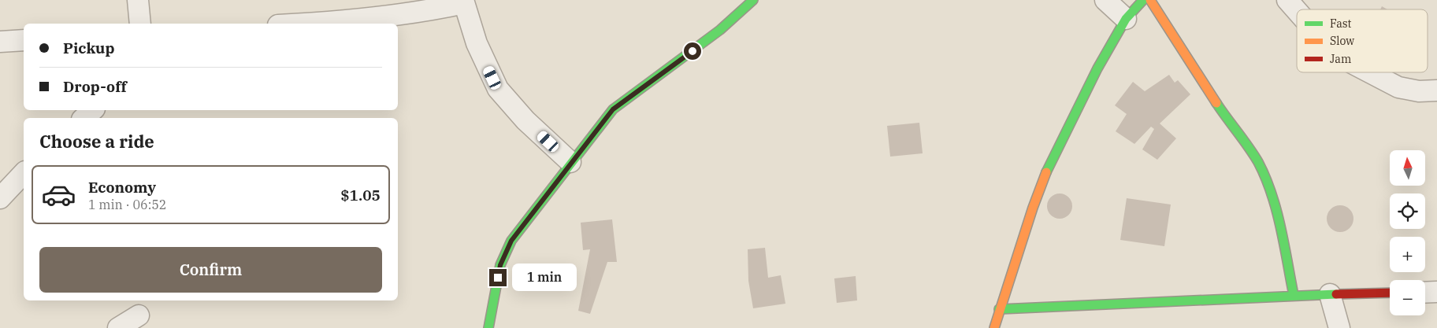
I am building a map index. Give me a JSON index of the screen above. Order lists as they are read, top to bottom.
{
  "legend": ["Fast", "Slow", "Jam"],
  "north": "top",
  "page": {
    "banner": ["Pickup", "Drop-off"],
    "heading": "Choose a ride",
    "map_buttons": ["+", "−"],
    "list": [
      {
        "name": "Economy",
        "note": "1 min · 06:52",
        "value": "$1.05"
      }
    ],
    "buttons": "Confirm",
    "bubble": "1 min"
  }
}
